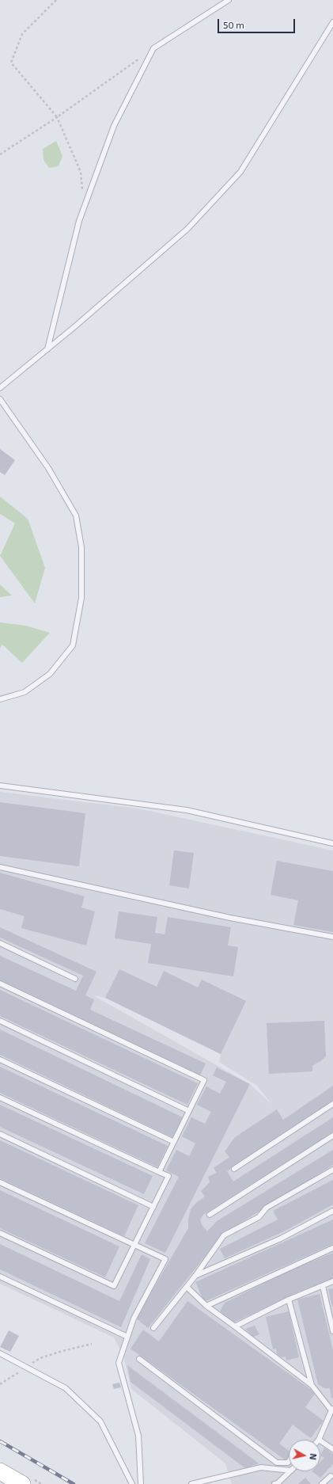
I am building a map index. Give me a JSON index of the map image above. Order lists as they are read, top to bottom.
{
  "scale_bar": "50 m",
  "north": "right"
}
